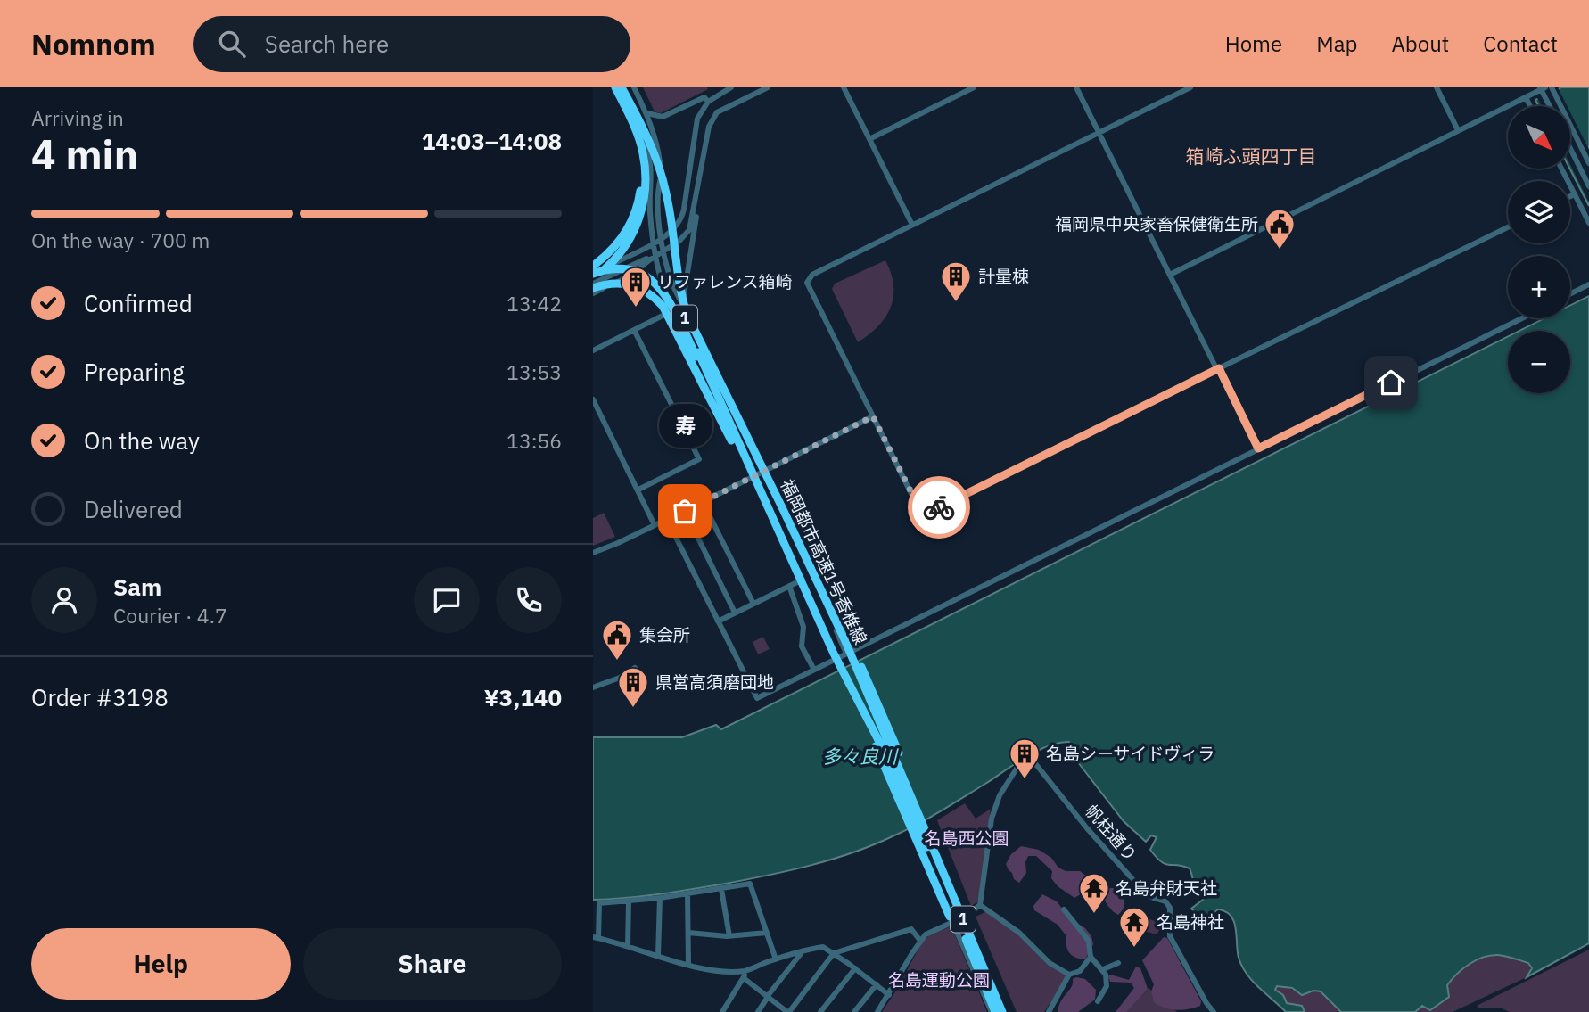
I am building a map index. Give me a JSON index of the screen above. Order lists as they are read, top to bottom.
{
  "streets": {
    "highway": ["1", "福岡都市高速1号香椎線"],
    "street": ["帆柱通り"]
  },
  "districts": ["箱崎ふ頭四丁目"],
  "water": ["多々良川"],
  "parks": ["名島西公園", "名島運動公園"],
  "places": {
    "public building": ["福岡県中央家畜保健衛生所", "集会所"],
    "building": [
      "計量棟",
      "リファレンス箱崎",
      "県営高須磨団地",
      "名島シーサイドヴィラ"
    ],
    "other": ["寿"],
    "temple": ["名島弁財天社", "名島神社"]
  },
  "north": "bottom right",
  "page": {
    "header": "Nomnom",
    "search": "Search here",
    "nav": [
      "Home",
      "Map",
      "About",
      "Contact"
    ],
    "heading": ["4 min", "Arriving in", "14:03–14:08"],
    "panel": [
      "Sam",
      "Courier · 4.7",
      "Order #3198",
      "¥3,140"
    ],
    "map_buttons": ["+", "−"],
    "bar": "On the way · 700 m",
    "list": [
      ["Confirmed", "13:42"],
      ["Preparing", "13:53"],
      ["On the way", "13:56"],
      "Delivered"
    ],
    "bubble": "寿",
    "buttons": ["Help", "Share"]
  }
}
